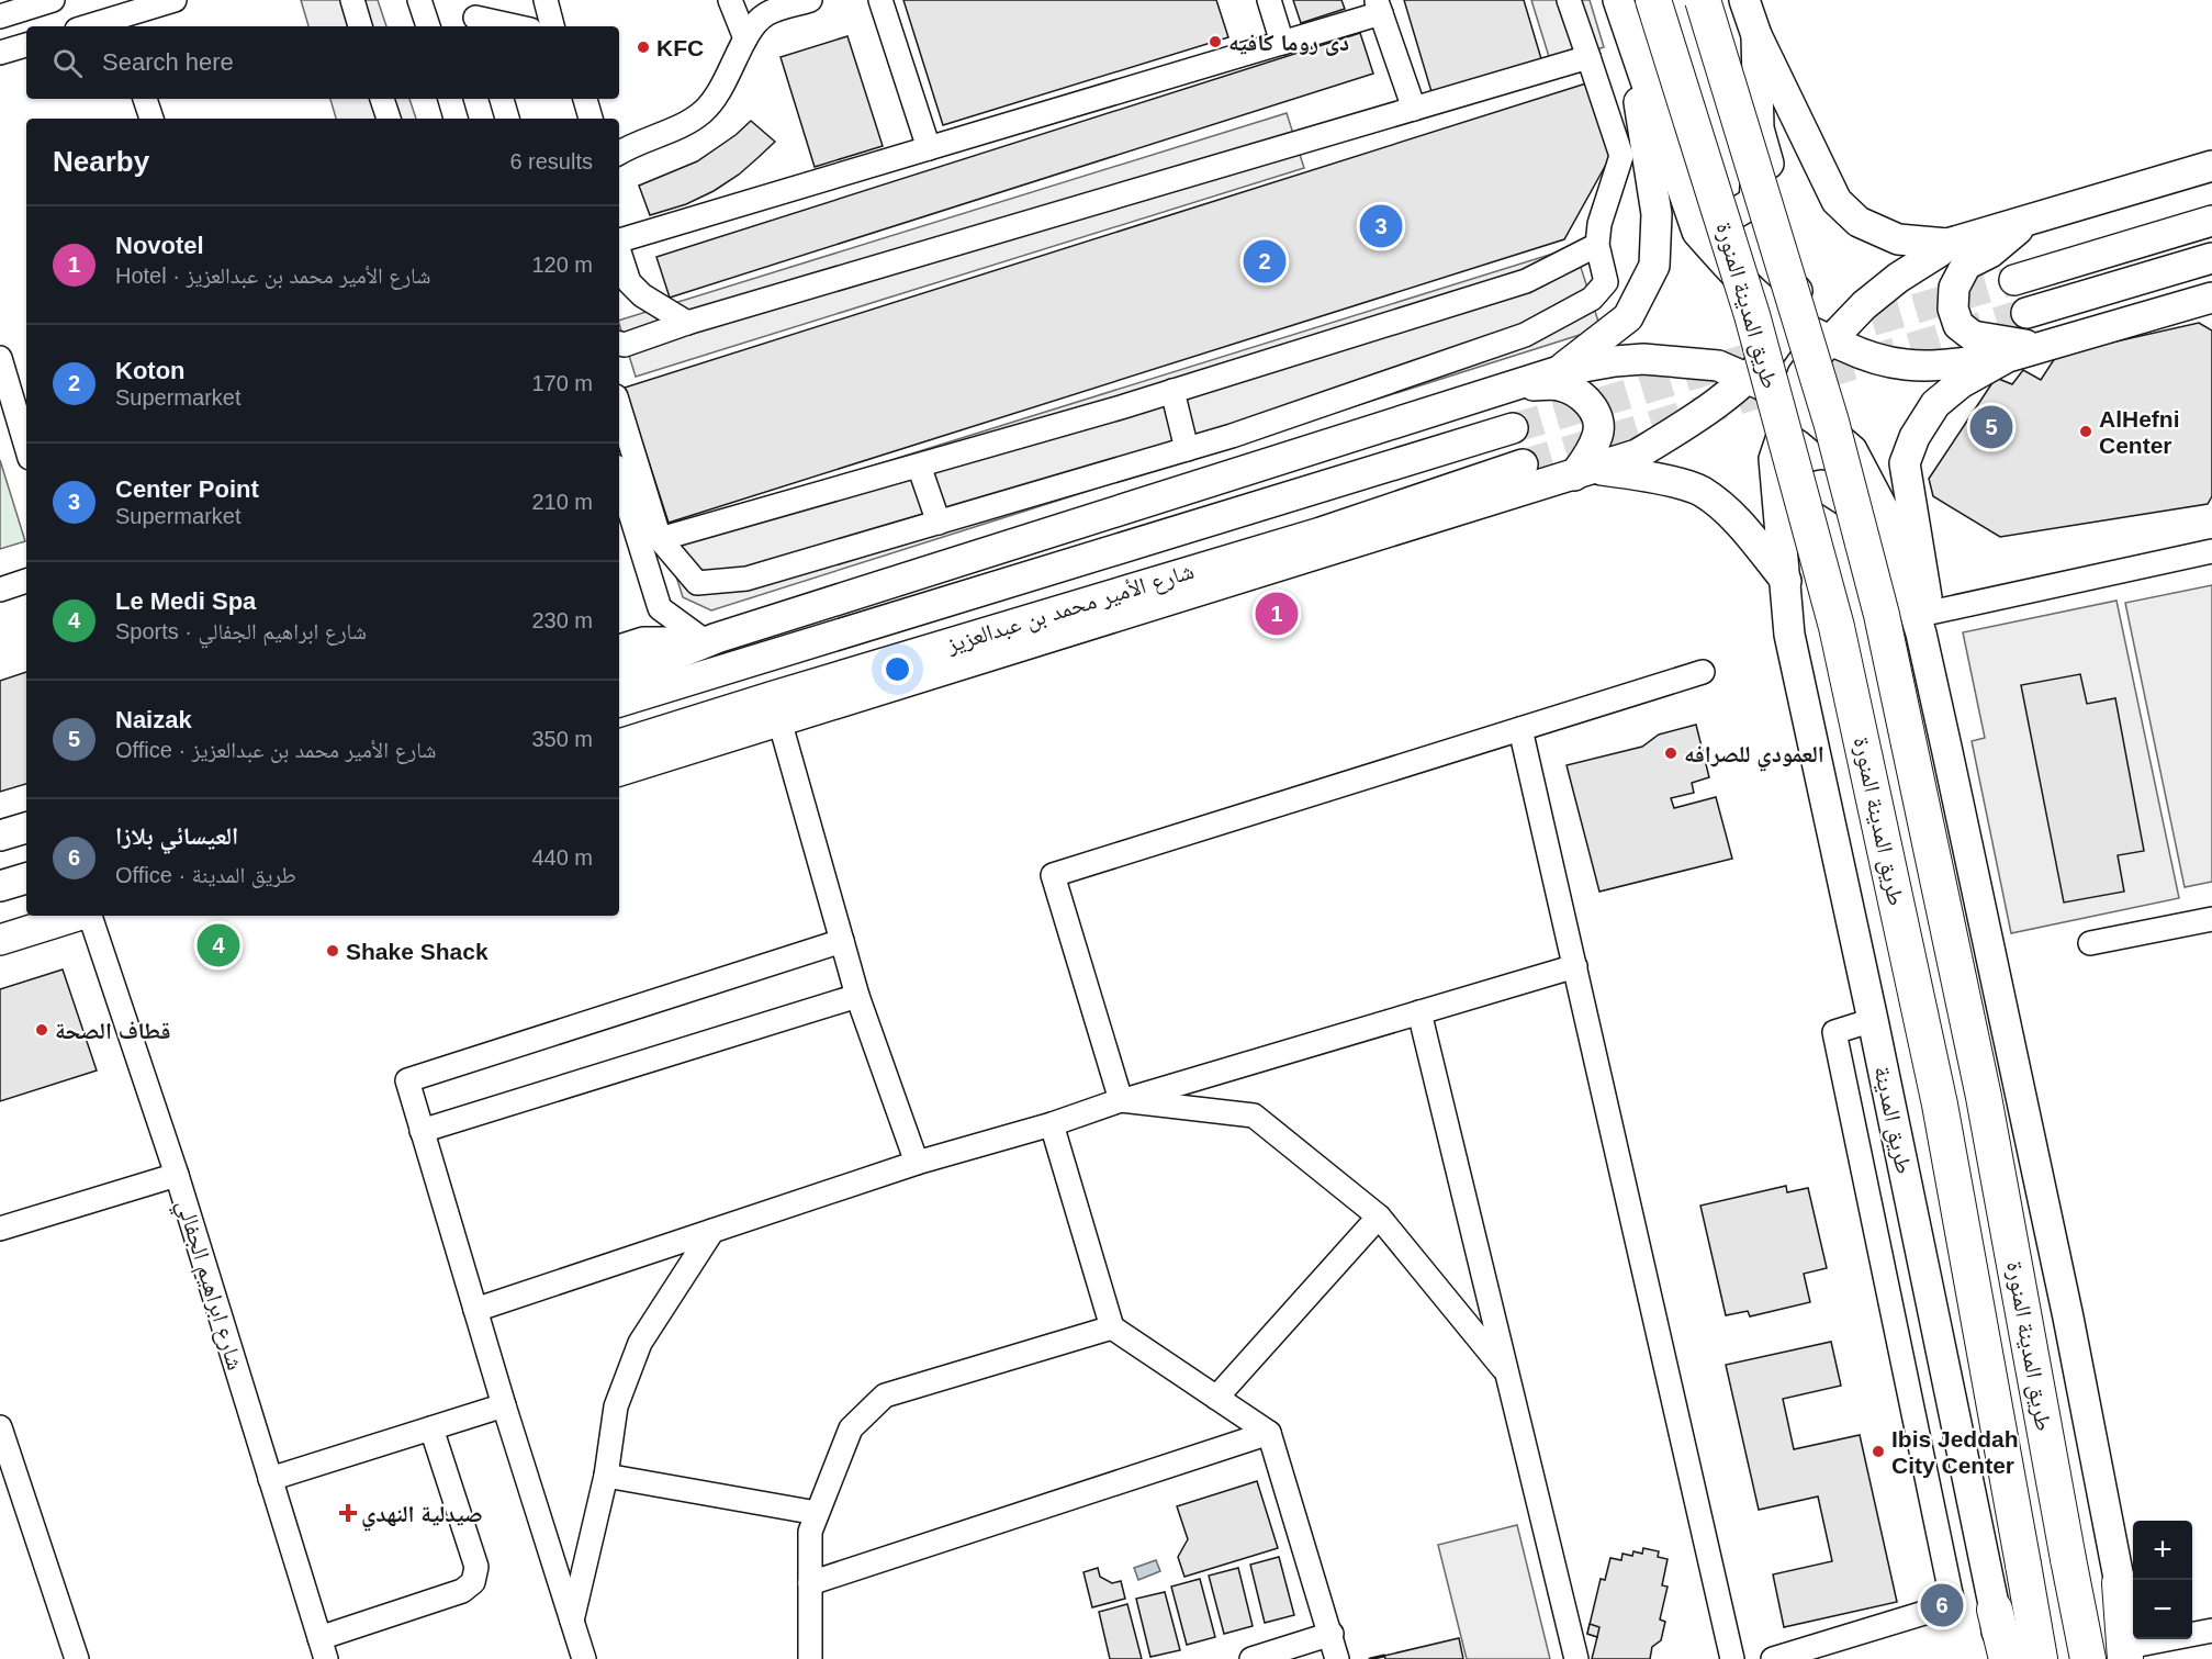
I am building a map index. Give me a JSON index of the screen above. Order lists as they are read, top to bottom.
{
  "streets": {
    "highway": ["طريق المدينة المنورة"],
    "main road": ["شارع الأمير محمد بن عبدالعزيز", "طريق المدينة"],
    "street": ["شارع ابراهيم الجفالي"]
  },
  "places": {
    "other": [
      "دى روما كافيه",
      "KFC",
      "AlHefni Center",
      "العمودي للصرافه",
      "Shake Shack",
      "قطاف الصحة",
      "Ibis Jeddah City Center"
    ],
    "health": ["صيدلية النهدي"]
  },
  "page": {
    "search": "Search here",
    "heading": ["Nearby", "6 results"],
    "pins": [
      "3",
      "2",
      "5",
      "1",
      "4",
      "6"
    ],
    "list": [
      {
        "mark": "1",
        "name": "Novotel",
        "note": "Hotel · شارع الأمير محمد بن عبدالعزيز",
        "value": "120 m"
      },
      {
        "mark": "2",
        "name": "Koton",
        "note": "Supermarket",
        "value": "170 m"
      },
      {
        "mark": "3",
        "name": "Center Point",
        "note": "Supermarket",
        "value": "210 m"
      },
      {
        "mark": "4",
        "name": "Le Medi Spa",
        "note": "Sports · شارع ابراهيم الجفالي",
        "value": "230 m"
      },
      {
        "mark": "5",
        "name": "Naizak",
        "note": "Office · شارع الأمير محمد بن عبدالعزيز",
        "value": "350 m"
      },
      {
        "mark": "6",
        "name": "العيسائي بلازا",
        "note": "Office · طريق المدينة",
        "value": "440 m"
      }
    ],
    "map_buttons": ["+", "−"]
  }
}
